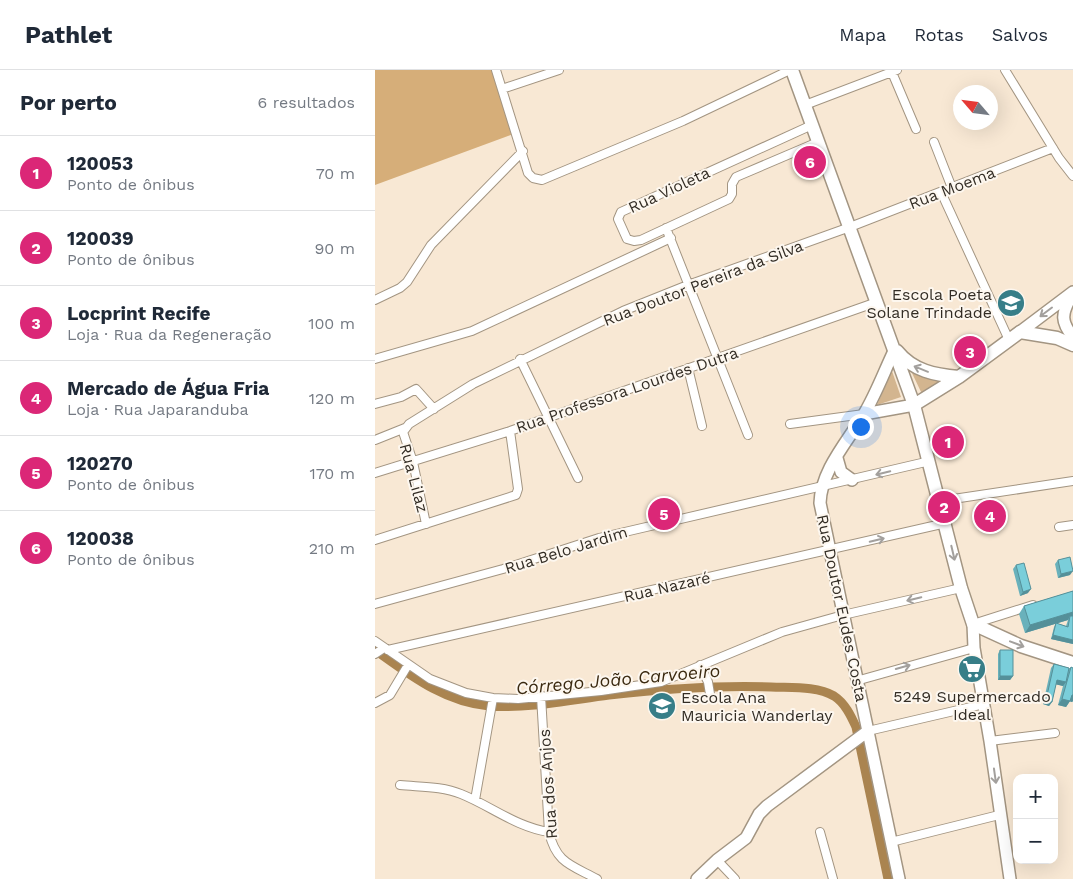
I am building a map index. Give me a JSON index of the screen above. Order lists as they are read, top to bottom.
{
  "streets": {
    "street": [
      "Rua Moema",
      "Rua Violeta",
      "Rua Doutor Pereira da Silva",
      "Rua Professora Lourdes Dutra",
      "Rua Lilaz",
      "Rua Belo Jardim",
      "Rua Nazaré",
      "Rua Doutor Eudes Costa",
      "Rua dos Anjos"
    ]
  },
  "crossings": [
    ["Rua Moema", "Rua Doutor Pereira da Silva"],
    ["Rua Doutor Pereira da Silva", "Rua Lilaz"],
    ["Rua Professora Lourdes Dutra", "Rua Lilaz"],
    ["Rua Belo Jardim", "Rua Doutor Eudes Costa"],
    ["Rua Nazaré", "Rua Doutor Eudes Costa"]
  ],
  "water": ["Córrego João Carvoeiro"],
  "places": {
    "school or university": ["Escola Poeta Solane Trindade", "Escola Ana Mauricia Wanderlay"],
    "supermarket": ["5249 Supermercado Ideal"]
  },
  "north": "top left",
  "page": {
    "header": "Pathlet",
    "nav": ["Mapa", "Rotas", "Salvos"],
    "heading": ["Por perto", "6 resultados"],
    "list": [
      {
        "mark": "1",
        "name": "120053",
        "note": "Ponto de ônibus",
        "value": "70 m"
      },
      {
        "mark": "2",
        "name": "120039",
        "note": "Ponto de ônibus",
        "value": "90 m"
      },
      {
        "mark": "3",
        "name": "Locprint Recife",
        "note": "Loja · Rua da Regeneração",
        "value": "100 m"
      },
      {
        "mark": "4",
        "name": "Mercado de Água Fria",
        "note": "Loja · Rua Japaranduba",
        "value": "120 m"
      },
      {
        "mark": "5",
        "name": "120270",
        "note": "Ponto de ônibus",
        "value": "170 m"
      },
      {
        "mark": "6",
        "name": "120038",
        "note": "Ponto de ônibus",
        "value": "210 m"
      }
    ],
    "pins": [
      "6",
      "3",
      "1",
      "2",
      "5",
      "4"
    ],
    "map_buttons": ["+", "−"]
  }
}
